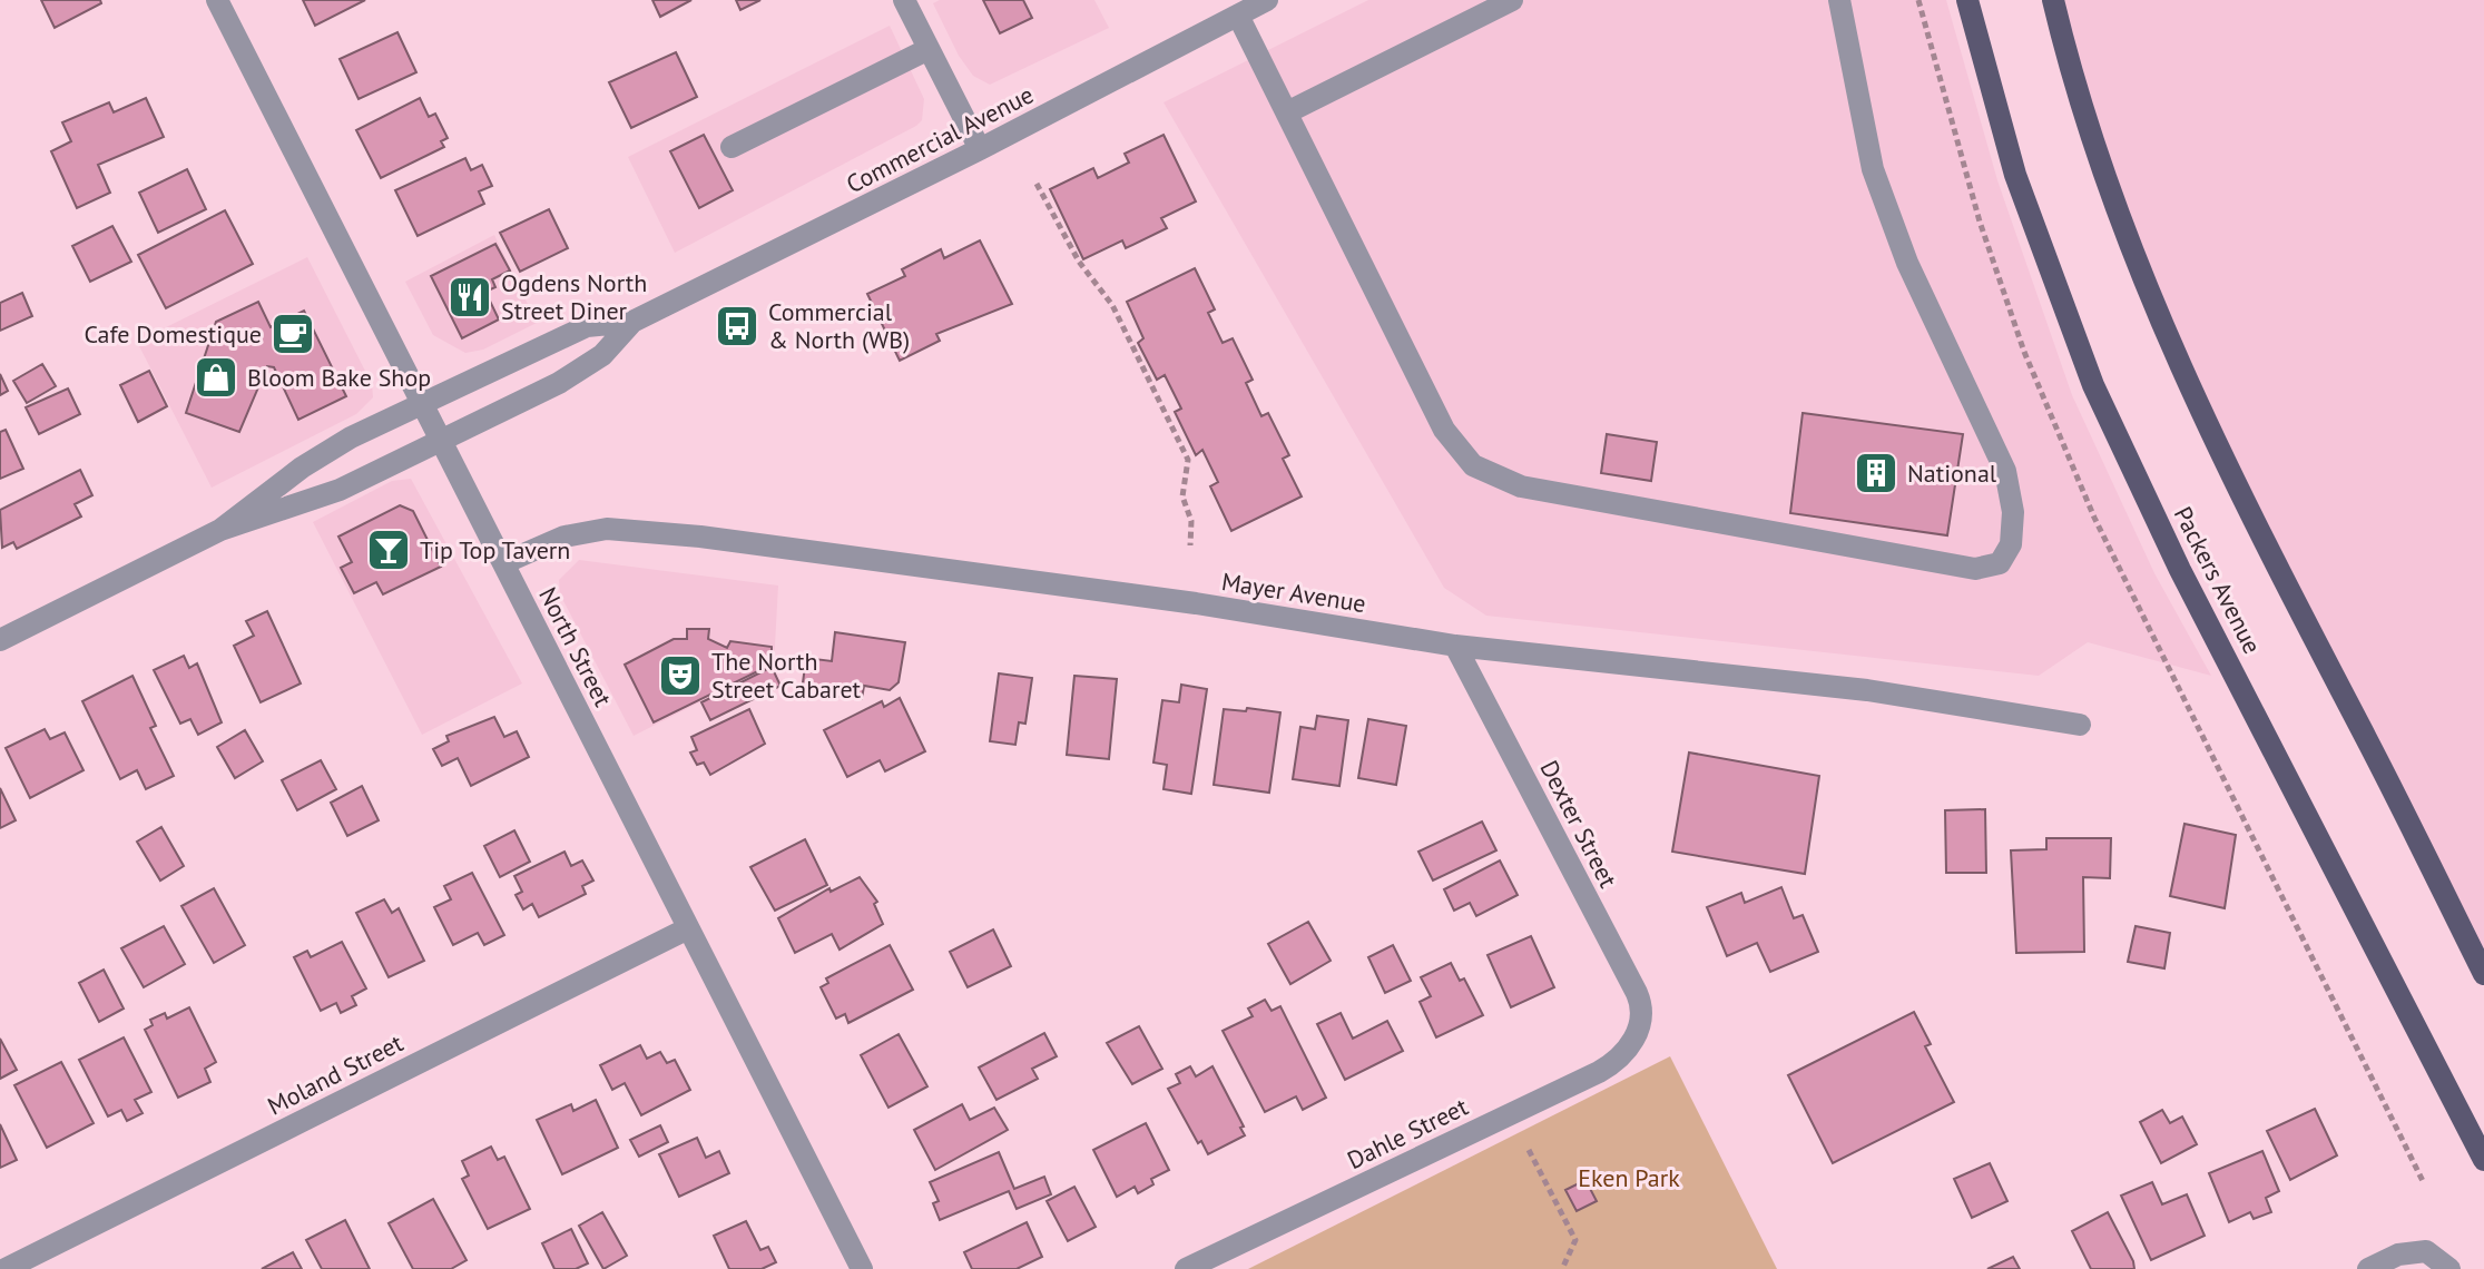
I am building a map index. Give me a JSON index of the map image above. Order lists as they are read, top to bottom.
{
  "streets": {
    "main road": ["Packers Avenue"],
    "street": [
      "Commercial Avenue",
      "Mayer Avenue",
      "North Street",
      "Dexter Street",
      "Moland Street",
      "Dahle Street"
    ]
  },
  "crossings": [
    ["Commercial Avenue", "North Street"],
    ["Mayer Avenue", "North Street"],
    ["Mayer Avenue", "Dexter Street"],
    ["North Street", "Moland Street"],
    ["Dexter Street", "Dahle Street"]
  ],
  "parks": ["Eken Park"],
  "places": {
    "restaurant": ["Ogdens North Street Diner"],
    "bus stop": ["Commercial & North (WB)"],
    "cafe": ["Cafe Domestique"],
    "shop": ["Bloom Bake Shop"],
    "building": ["National"],
    "bar": ["Tip Top Tavern"],
    "theatre": ["The North Street Cabaret"]
  }
}
